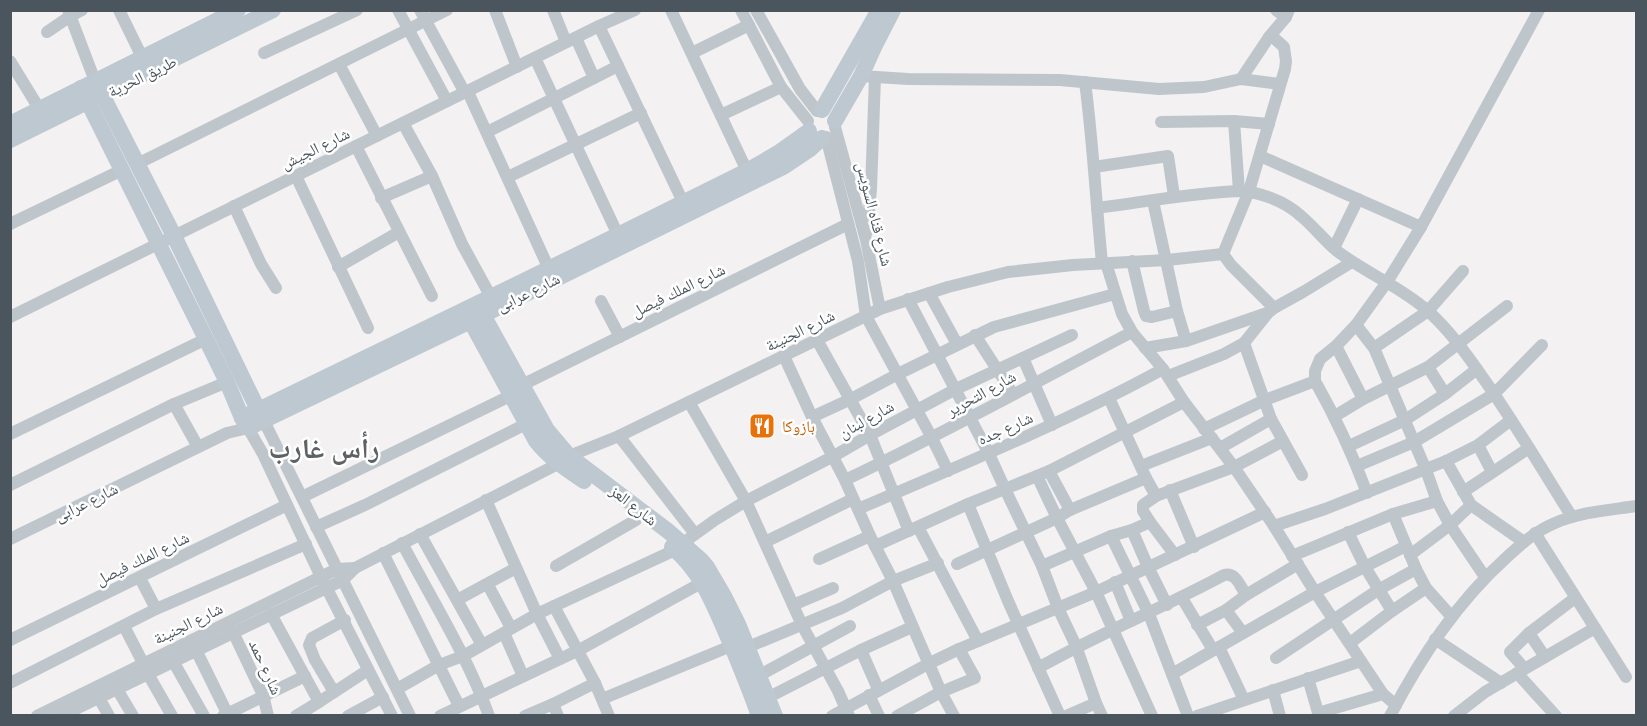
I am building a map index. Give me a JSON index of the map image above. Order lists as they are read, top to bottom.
{
  "streets": {
    "main road": ["طريق الحرية", "شارع عرابى", "شارع العز"],
    "street": [
      "شارع الجيش",
      "شارع قناه السويس",
      "شارع الملك فيصل",
      "شارع الجنينة",
      "شارع التحرير",
      "شارع لبنان",
      "شارع جده",
      "شارع حمد"
    ]
  },
  "crossings": [
    ["شارع قناه السويس", "شارع الملك فيصل"],
    ["شارع قناه السويس", "شارع عرابى"],
    ["شارع قناه السويس", "شارع الجنينة"],
    ["شارع الملك فيصل", "شارع العز"],
    ["شارع عرابى", "شارع العز"],
    ["شارع الجنينة", "شارع العز"],
    ["شارع الجنينة", "شارع حمد"],
    ["شارع لبنان", "شارع العز"]
  ],
  "districts": ["رأس غارب"],
  "places": {
    "restaurant": ["بازوكا"]
  }
}
